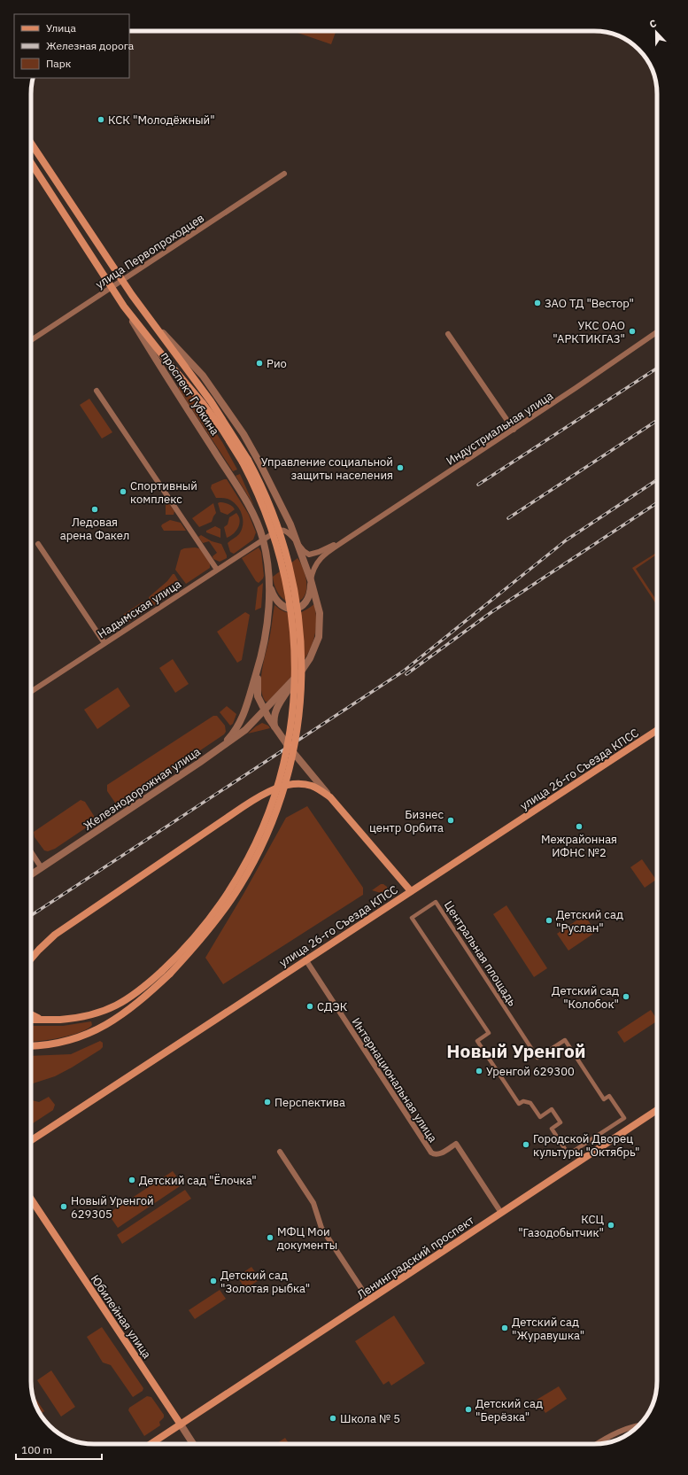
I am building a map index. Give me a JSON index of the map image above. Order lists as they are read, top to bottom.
{
  "streets": {
    "main road": [
      "проспект Губкина",
      "улица 26-го Съезда КПСС",
      "Ленинградский проспект",
      "Юбилейная улица"
    ],
    "street": [
      "улица Первопроходцев",
      "Индустриальная улица",
      "Надымская улица",
      "Железнодорожная улица",
      "Центральная площадь",
      "Интернациональная улица"
    ]
  },
  "crossings": [
    ["улица Первопроходцев", "проспект Губкина"],
    ["проспект Губкина", "Индустриальная улица"],
    ["проспект Губкина", "Надымская улица"],
    ["проспект Губкина", "Железнодорожная улица"],
    ["Индустриальная улица", "Надымская улица"],
    ["улица 26-го Съезда КПСС", "Интернациональная улица"],
    ["Интернациональная улица", "Ленинградский проспект"],
    ["Ленинградский проспект", "Юбилейная улица"]
  ],
  "districts": ["Новый Уренгой"],
  "places": [
    "КСК \"Молодёжный\"",
    "ЗАО ТД \"Вестор\"",
    "УКС ОАО \"АРКТИКГАЗ\"",
    "Рио",
    "Управление социальной защиты населения",
    "Спортивный комплекс",
    "Ледовая арена Факел",
    "Бизнес центр Орбита",
    "Межрайонная ИФНС №2",
    "Детский сад \"Руслан\"",
    "Детский сад \"Колобок\"",
    "СДЭК",
    "Уренгой 629300",
    "Перспектива",
    "Городской Дворец культуры \"Октябрь\"",
    "Детский сад \"Ёлочка\"",
    "Новый Уренгой 629305",
    "КСЦ \"Газодобытчик\"",
    "МФЦ Мои документы",
    "Детский сад \"Золотая рыбка\"",
    "Детский сад \"Журавушка\"",
    "Детский сад \"Берёзка\"",
    "Школа № 5"
  ],
  "legend": ["Улица", "Железная дорога", "Парк"],
  "scale_bar": "100 m",
  "north": "top"
}
